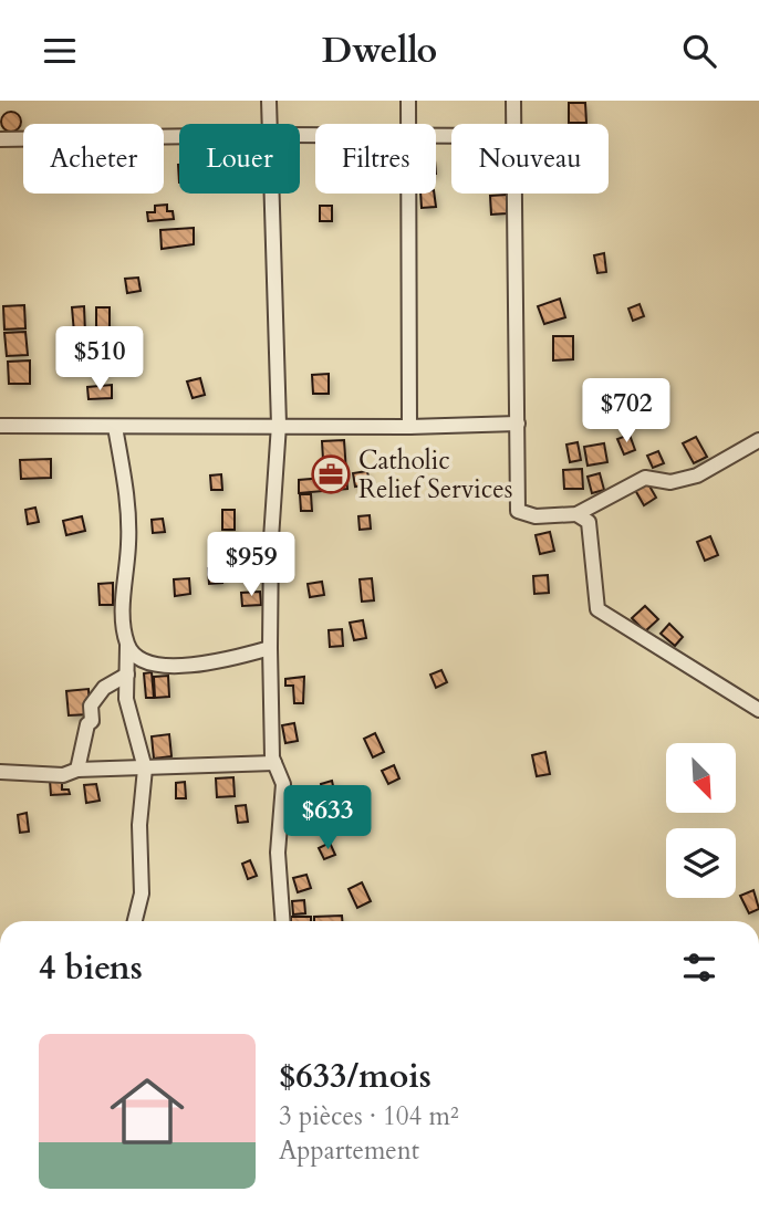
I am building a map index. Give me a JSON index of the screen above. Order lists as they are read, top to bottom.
{
  "places": {
    "office": ["Catholic Relief Services"]
  },
  "north": "bottom right",
  "page": {
    "header": "Dwello",
    "chip": [
      "Acheter",
      "Louer",
      "Filtres",
      "Nouveau"
    ],
    "price": [
      "$510",
      "$702",
      "$959",
      "$633"
    ],
    "heading": "4 biens",
    "list": [
      {
        "name": "$633/mois",
        "note": "3 pièces · 104 m² · Appartement"
      }
    ]
  }
}
